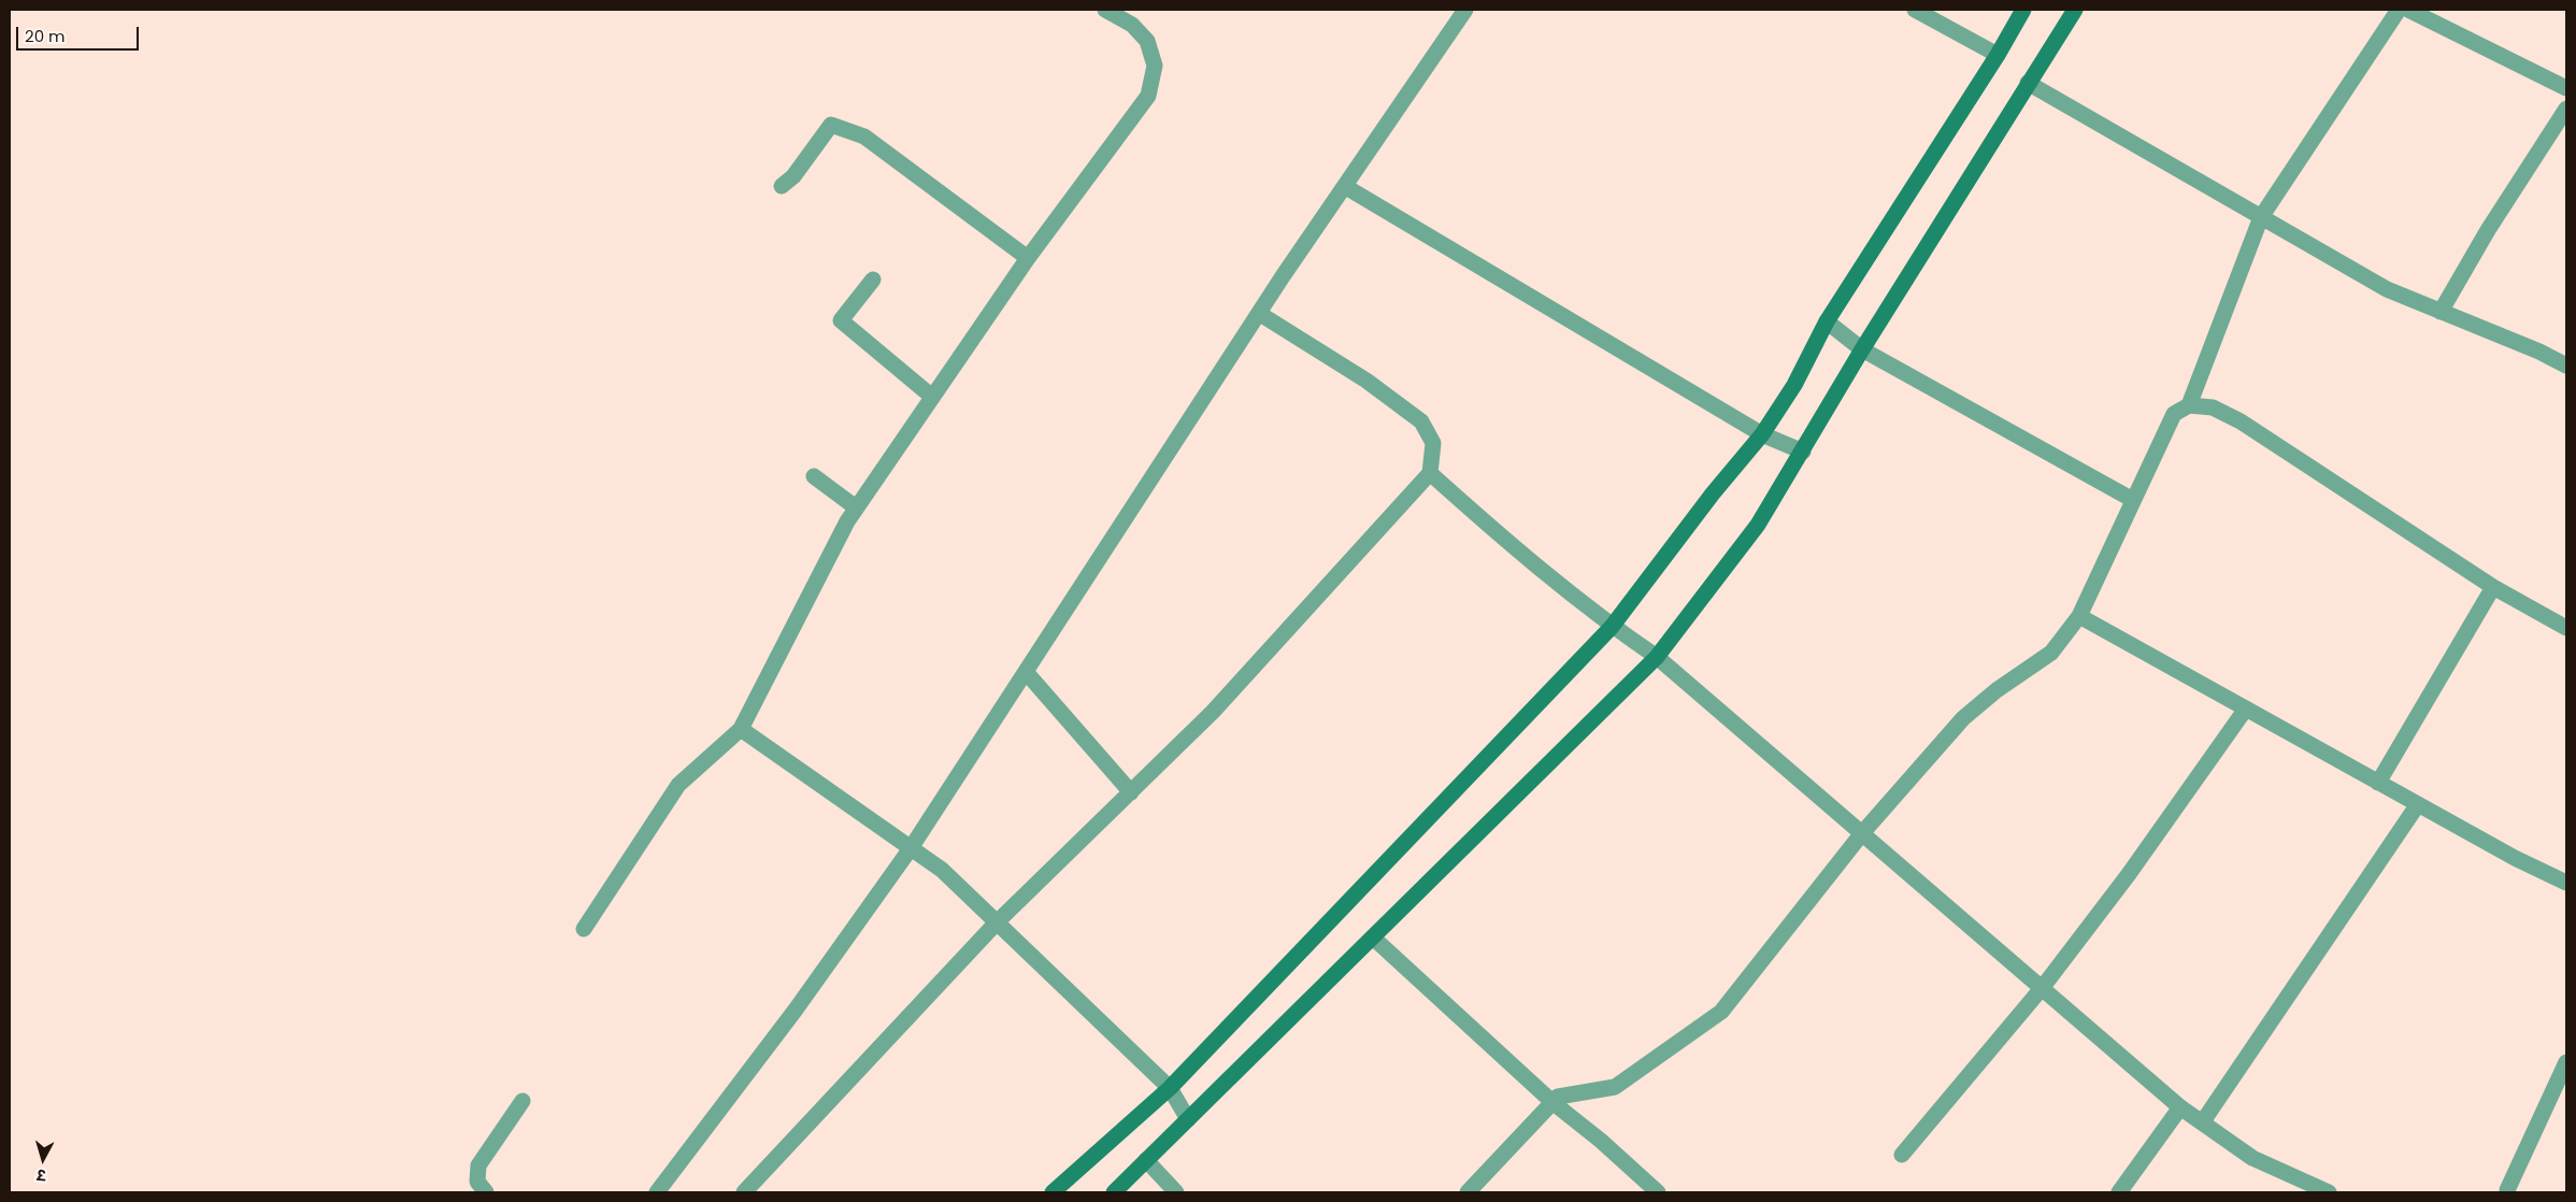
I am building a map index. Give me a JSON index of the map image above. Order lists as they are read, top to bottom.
{
  "scale_bar": "20 m",
  "north": "bottom"
}
